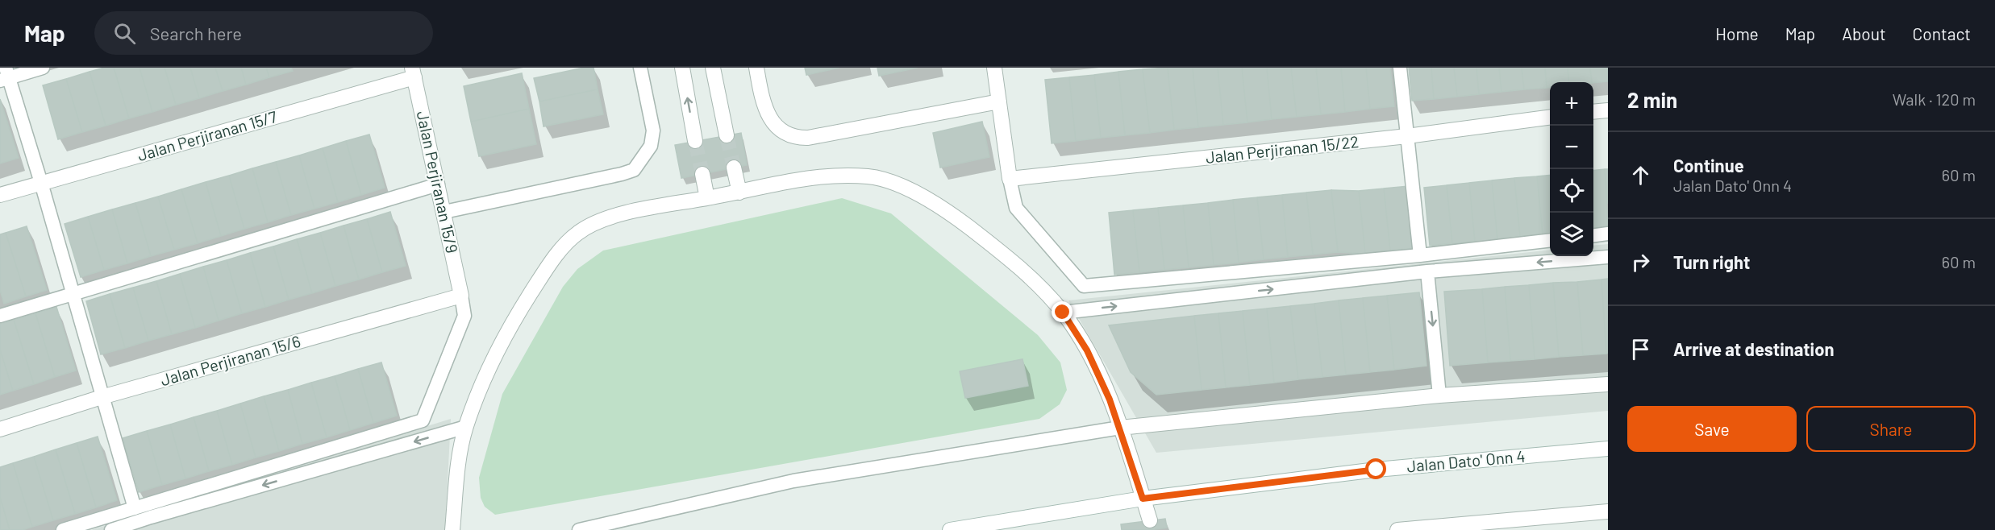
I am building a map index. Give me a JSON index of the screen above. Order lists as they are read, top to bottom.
{
  "streets": {
    "street": [
      "Jalan Perjiranan 15/7",
      "Jalan Perjiranan 15/22",
      "Jalan Perjiranan 15/9",
      "Jalan Perjiranan 15/6",
      "Jalan Dato' Onn 4"
    ]
  },
  "crossings": [
    ["Jalan Perjiranan 15/7", "Jalan Perjiranan 15/9"],
    ["Jalan Perjiranan 15/9", "Jalan Perjiranan 15/6"]
  ],
  "page": {
    "header": "Map",
    "search": "Search here",
    "nav": [
      "Home",
      "Map",
      "About",
      "Contact"
    ],
    "heading": ["2 min", "Walk · 120 m"],
    "map_buttons": ["+", "−"],
    "list": [
      ["Continue", "Jalan Dato' Onn 4", "60 m"],
      ["Turn right", "60 m"],
      "Arrive at destination"
    ],
    "buttons": ["Save", "Share"]
  }
}
